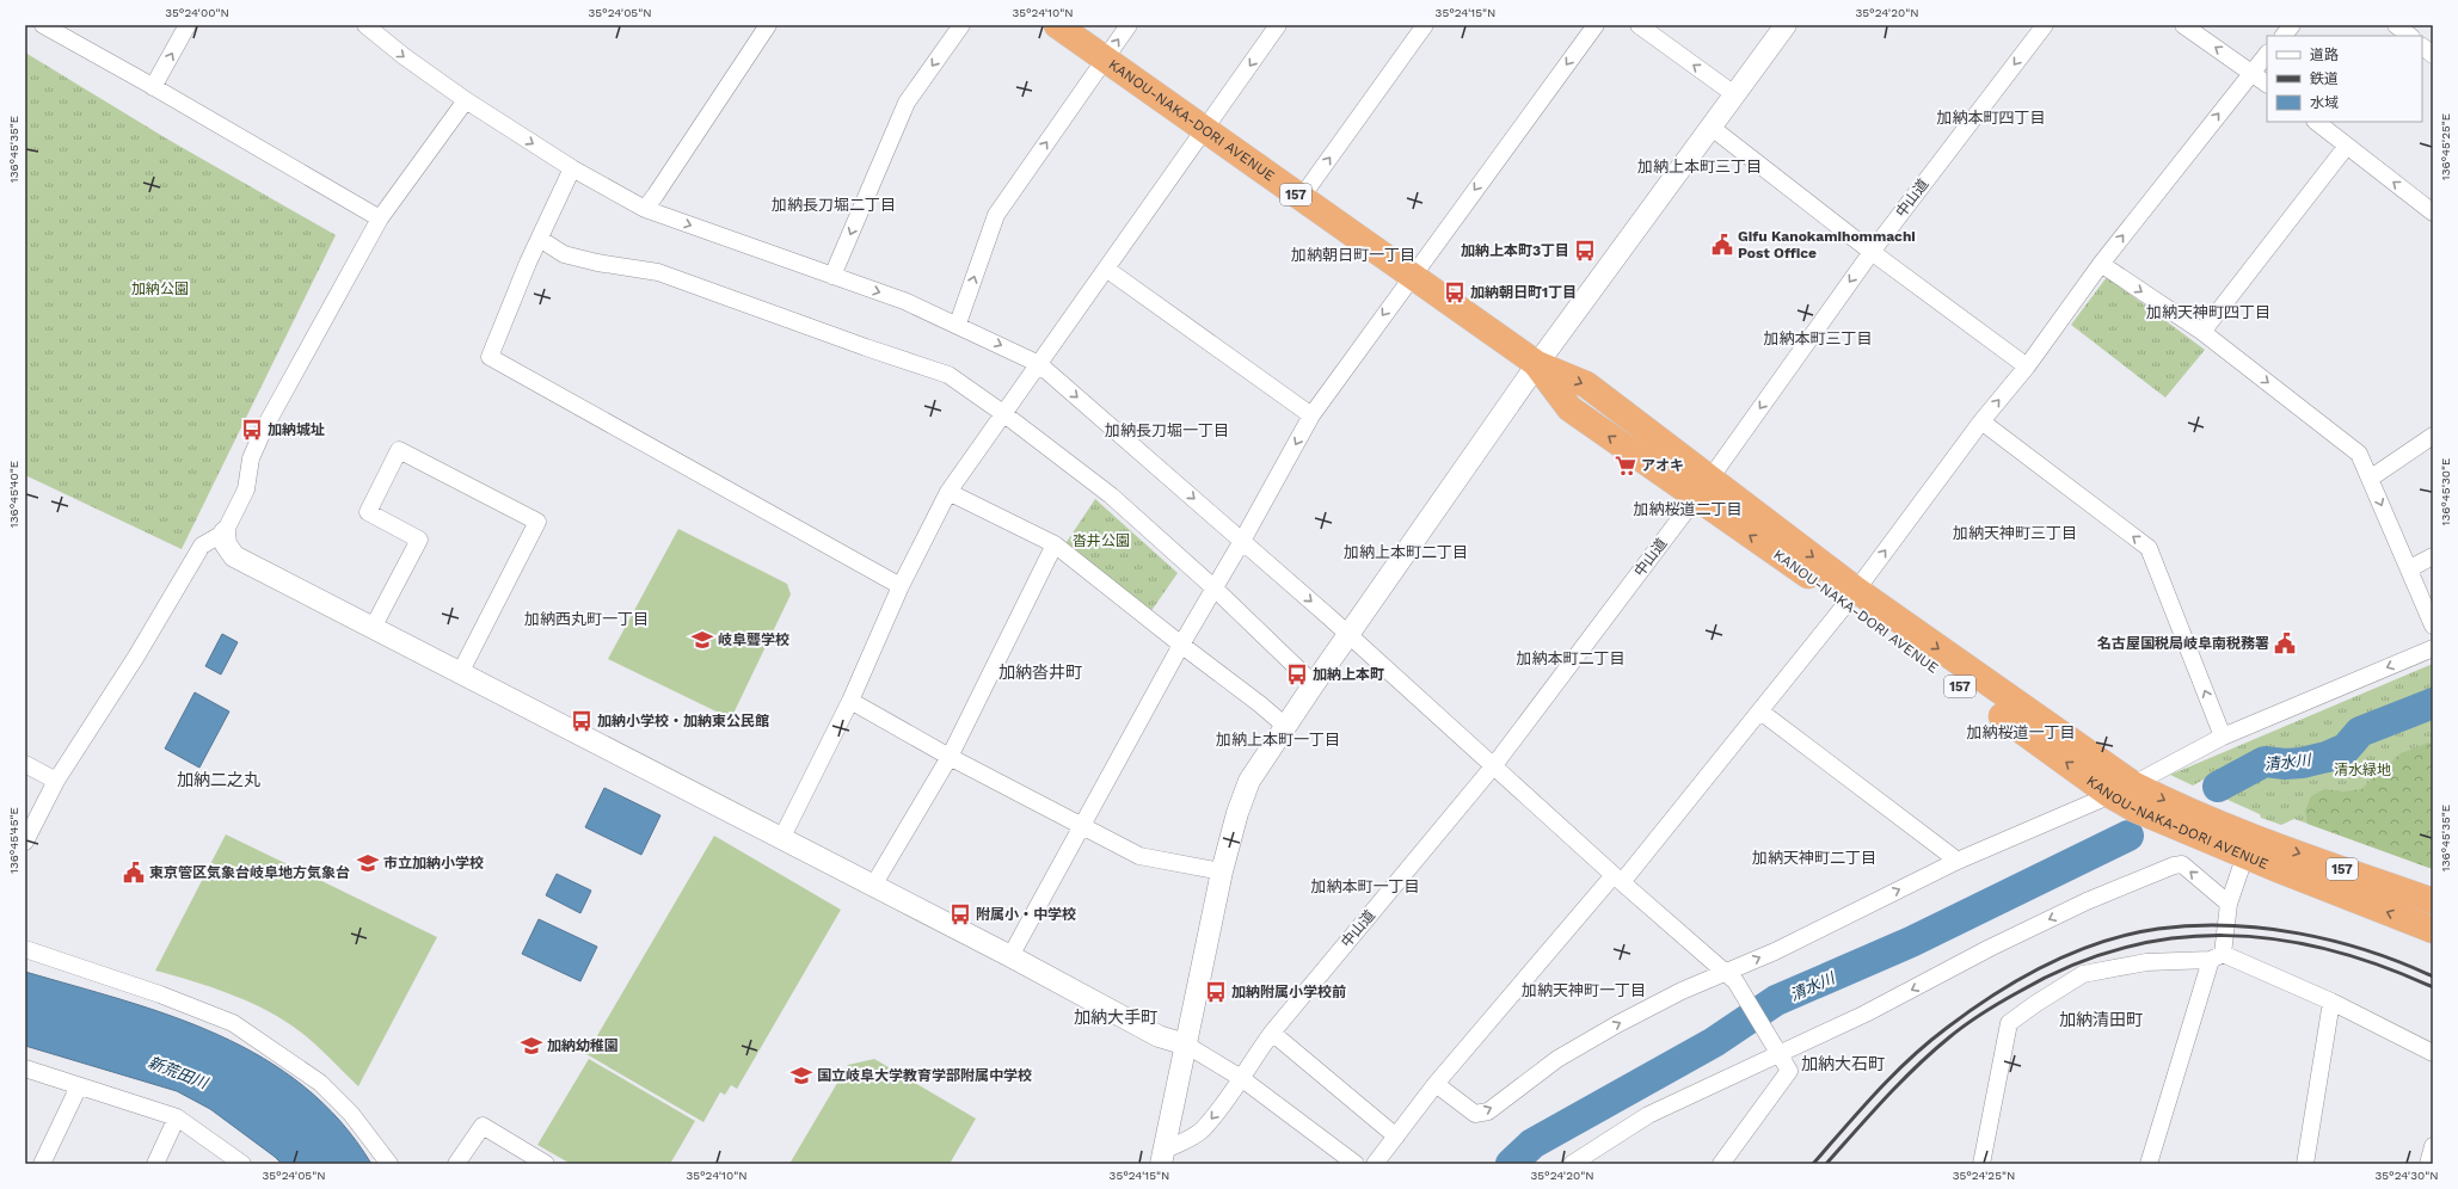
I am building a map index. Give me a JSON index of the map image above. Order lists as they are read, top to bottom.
{
  "streets": {
    "highway": ["KANOU-NAKA-DORI AVENUE", "157"],
    "street": ["中山道"]
  },
  "crossings": [
    ["KANOU-NAKA-DORI AVENUE", "中山道"]
  ],
  "one_way": ["中山道"],
  "districts": [
    "加納本町四丁目",
    "加納上本町三丁目",
    "加納長刀堀二丁目",
    "加納朝日町一丁目",
    "加納天神町四丁目",
    "加納本町三丁目",
    "加納長刀堀一丁目",
    "加納桜道二丁目",
    "加納天神町三丁目",
    "加納上本町二丁目",
    "加納西丸町一丁目",
    "加納本町二丁目",
    "加納沓井町",
    "加納桜道一丁目",
    "加納上本町一丁目",
    "加納二之丸",
    "加納天神町二丁目",
    "加納本町一丁目",
    "加納天神町一丁目",
    "加納大手町",
    "加納清田町",
    "加納大石町"
  ],
  "water": ["清水川", "新荒田川"],
  "parks": ["加納公園", "沓井公園", "清水緑地"],
  "places": {
    "public building": ["Gifu Kanokamihommachi Post Office", "名古屋国税局岐阜南税務署", "東京管区気象台岐阜地方気象台"],
    "bus stop": [
      "加納上本町3丁目",
      "加納朝日町1丁目",
      "加納城址",
      "加納上本町",
      "加納小学校・加納東公民館",
      "附属小・中学校",
      "加納附属小学校前"
    ],
    "supermarket": ["アオキ"],
    "school or university": [
      "岐阜聾学校",
      "市立加納小学校",
      "加納幼稚園",
      "国立岐阜大学教育学部附属中学校"
    ]
  },
  "legend": ["道路", "鉄道", "水域"],
  "coordinates": [
    "35°24'00\"N",
    "35°24'05\"N",
    "35°24'10\"N",
    "35°24'15\"N",
    "35°24'20\"N",
    "136°45'25\"E",
    "136°45'35\"E",
    "136°45'30\"E",
    "136°45'40\"E",
    "136°45'45\"E",
    "35°24'25\"N",
    "35°24'30\"N"
  ]
}
